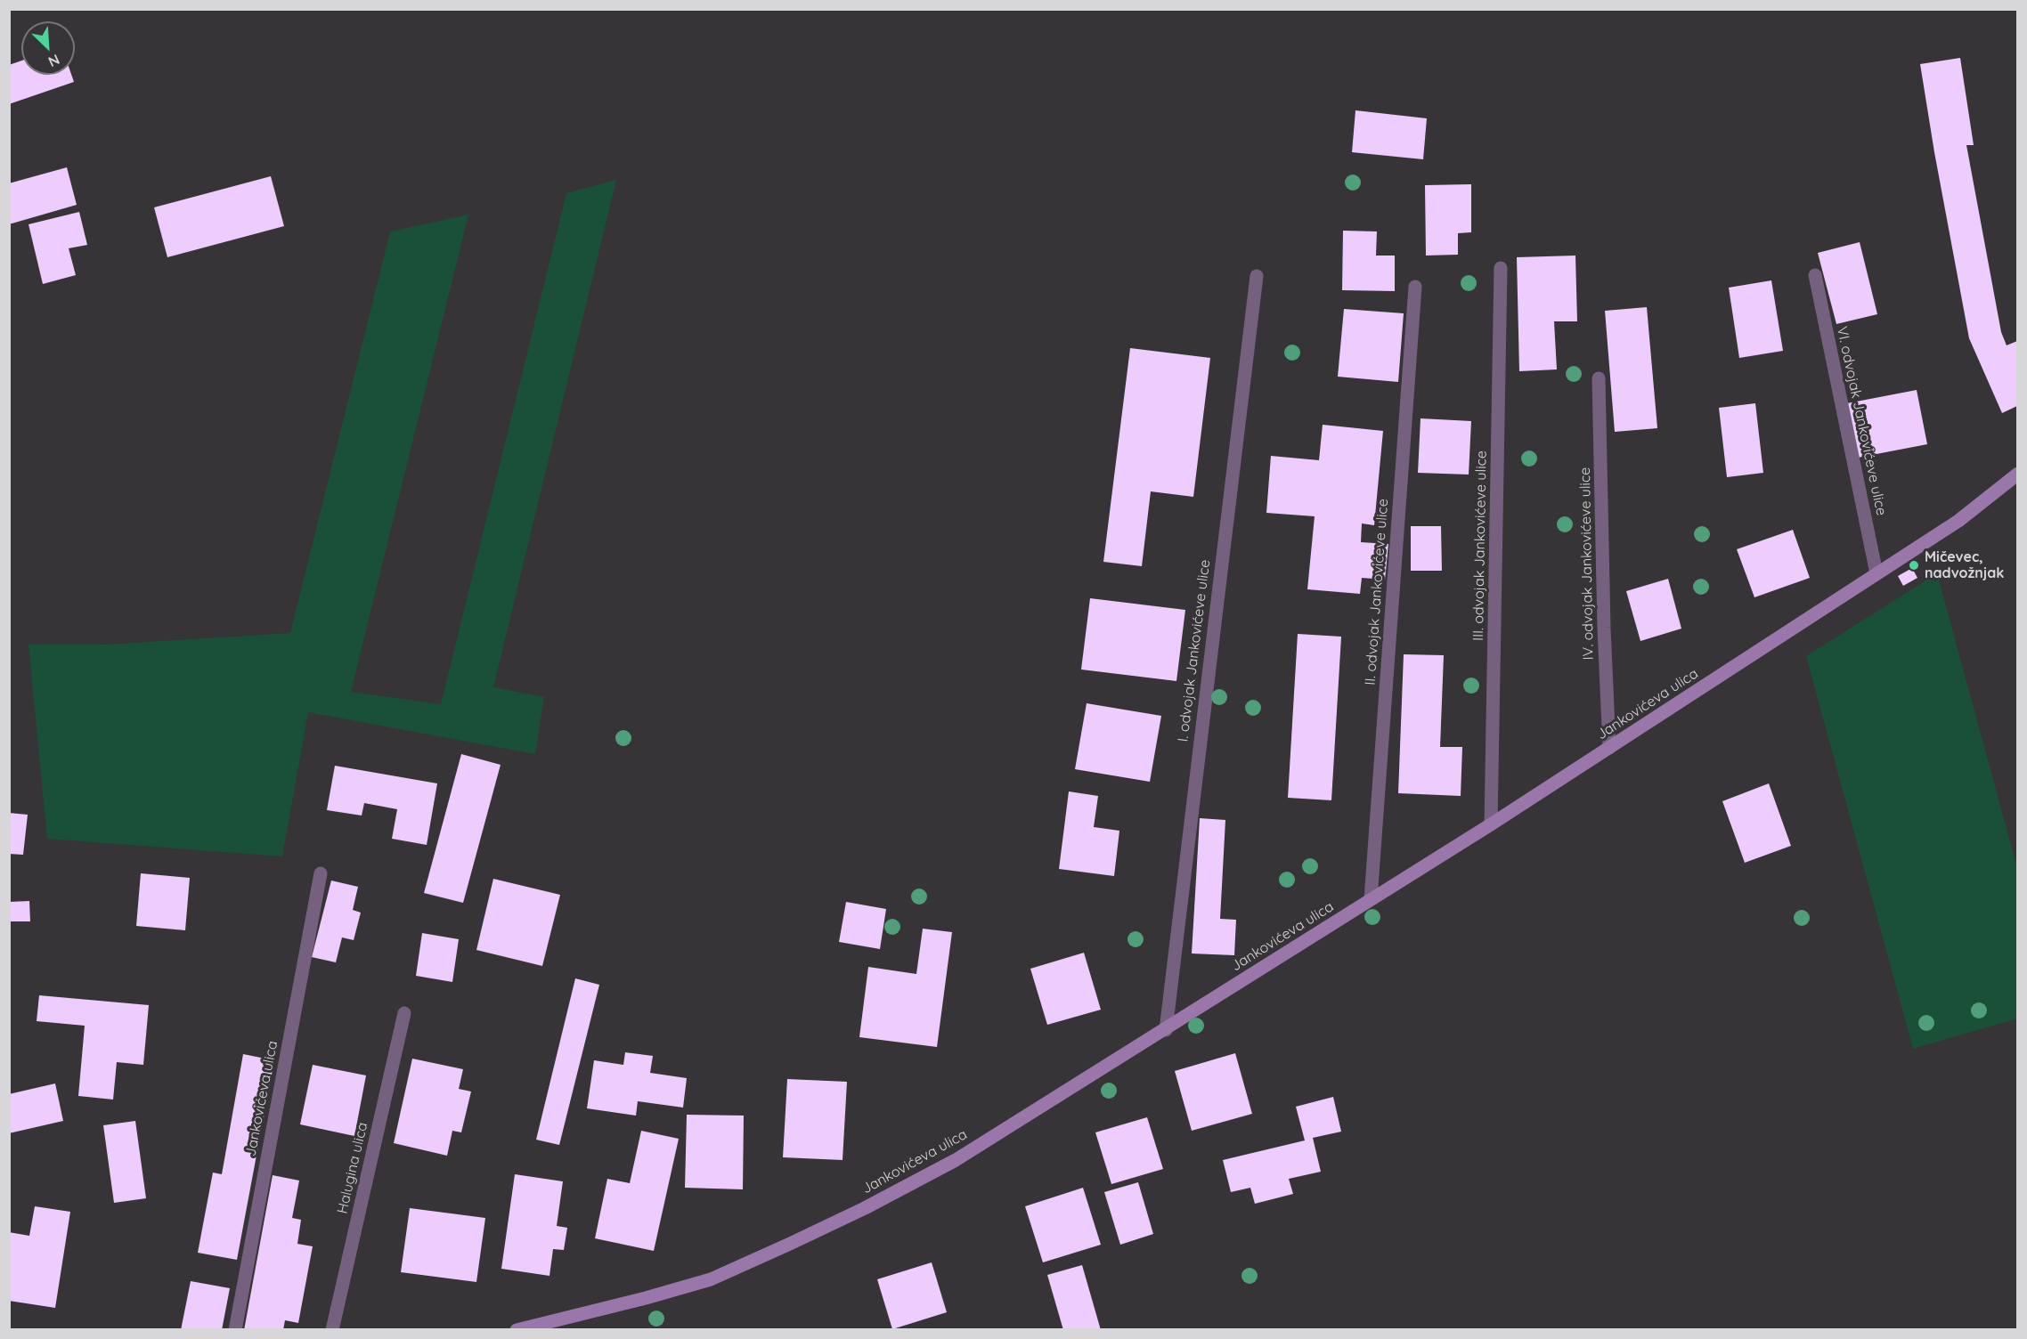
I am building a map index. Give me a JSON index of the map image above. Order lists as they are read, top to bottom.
{
  "streets": {
    "main road": ["Jankovićeva ulica"],
    "street": [
      "VI. odvojak Jankovićeve ulice",
      "III. odvojak Jankovićeve ulice",
      "IV. odvojak Jankovićeve ulice",
      "II. odvojak Jankovićeve ulice",
      "I. odvojak Jankovićeve ulice",
      "Halugina ulica"
    ]
  },
  "crossings": [
    ["VI. odvojak Jankovićeve ulice", "Jankovićeva ulica"],
    ["III. odvojak Jankovićeve ulice", "Jankovićeva ulica"],
    ["IV. odvojak Jankovićeve ulice", "Jankovićeva ulica"],
    ["II. odvojak Jankovićeve ulice", "Jankovićeva ulica"],
    ["I. odvojak Jankovićeve ulice", "Jankovićeva ulica"]
  ],
  "places": ["Mičevec, nadvožnjak"],
  "north": "bottom right"
}
